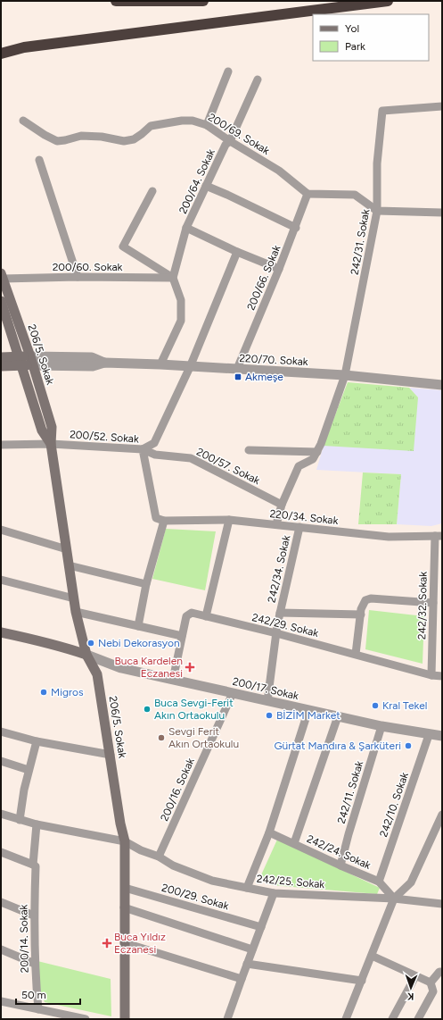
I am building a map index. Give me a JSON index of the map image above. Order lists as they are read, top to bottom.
{
  "streets": {
    "main road": ["206/5. Sokak"],
    "street": [
      "200/69. Sokak",
      "200/64. Sokak",
      "242/31. Sokak",
      "200/60. Sokak",
      "200/66. Sokak",
      "220/70. Sokak",
      "200/52. Sokak",
      "200/57. Sokak",
      "220/34. Sokak",
      "242/34. Sokak",
      "242/32. Sokak",
      "242/29. Sokak",
      "200/17. Sokak",
      "200/16. Sokak",
      "242/11. Sokak",
      "242/10. Sokak",
      "242/24. Sokak",
      "242/25. Sokak",
      "200/29. Sokak",
      "200/14. Sokak"
    ]
  },
  "crossings": [
    ["200/69. Sokak", "200/64. Sokak"],
    ["200/69. Sokak", "200/66. Sokak"],
    ["200/64. Sokak", "200/60. Sokak"],
    ["242/31. Sokak", "220/70. Sokak"],
    ["200/60. Sokak", "206/5. Sokak"],
    ["200/66. Sokak", "220/70. Sokak"],
    ["206/5. Sokak", "220/70. Sokak"],
    ["206/5. Sokak", "200/52. Sokak"],
    ["206/5. Sokak", "200/17. Sokak"],
    ["206/5. Sokak", "242/25. Sokak"],
    ["206/5. Sokak", "200/29. Sokak"],
    ["200/52. Sokak", "200/57. Sokak"],
    ["200/52. Sokak", "220/34. Sokak"],
    ["220/34. Sokak", "242/34. Sokak"],
    ["220/34. Sokak", "242/32. Sokak"],
    ["242/34. Sokak", "242/29. Sokak"],
    ["242/34. Sokak", "200/17. Sokak"],
    ["242/32. Sokak", "242/29. Sokak"],
    ["242/29. Sokak", "200/17. Sokak"],
    ["200/17. Sokak", "200/16. Sokak"],
    ["200/17. Sokak", "242/11. Sokak"],
    ["200/17. Sokak", "242/10. Sokak"],
    ["200/16. Sokak", "242/25. Sokak"],
    ["242/11. Sokak", "242/24. Sokak"],
    ["242/10. Sokak", "242/24. Sokak"],
    ["242/24. Sokak", "242/25. Sokak"],
    ["242/25. Sokak", "200/14. Sokak"]
  ],
  "places": {
    "transit": ["Akmeşe"],
    "other": [
      "Nebi Dekorasyon",
      "Migros",
      "Kral Tekel",
      "Buca Sevgi-Ferit Akın Ortaokulu",
      "BİZİM Market",
      "Sevgi Ferit Akın Ortaokulu",
      "Gürtat Mandıra & Şarküteri"
    ],
    "health": ["Buca Kardelen Eczanesi", "Buca Yıldız Eczanesi"]
  },
  "legend": ["Yol", "Park"],
  "scale_bar": "50 m",
  "north": "bottom"
}
